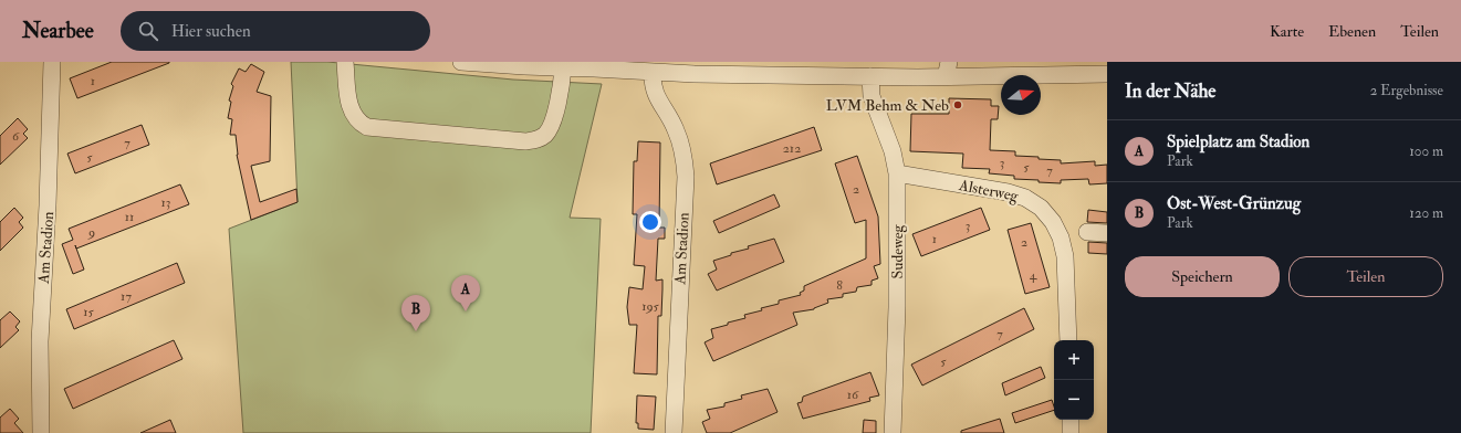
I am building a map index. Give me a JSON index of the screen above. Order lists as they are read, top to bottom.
{
  "streets": {
    "street": ["Alsterweg", "Am Stadion", "Sudeweg"]
  },
  "crossings": [
    ["Alsterweg", "Sudeweg"]
  ],
  "places": ["LVM Behm & Neb"],
  "house_numbers": [
    "1",
    "6",
    "7",
    "212",
    "5",
    "3",
    "5",
    "7",
    "2",
    "13",
    "11",
    "3",
    "9",
    "1",
    "2",
    "4",
    "8",
    "17",
    "195",
    "15",
    "7",
    "5",
    "16"
  ],
  "north": "right",
  "page": {
    "header": "Nearbee",
    "search": "Hier suchen",
    "nav": ["Karte", "Ebenen", "Teilen"],
    "heading": ["In der Nähe", "2 Ergebnisse"],
    "list": [
      {
        "mark": "A",
        "name": "Spielplatz am Stadion",
        "note": "Park",
        "value": "100 m"
      },
      {
        "mark": "B",
        "name": "Ost-West-Grünzug",
        "note": "Park",
        "value": "120 m"
      }
    ],
    "buttons": ["Speichern", "Teilen"],
    "pins": ["A", "B"],
    "map_buttons": ["+", "−"]
  }
}
